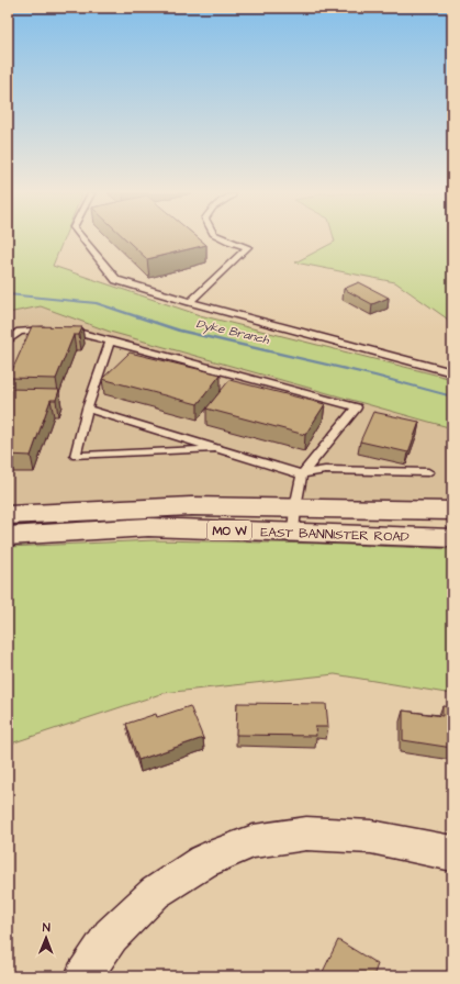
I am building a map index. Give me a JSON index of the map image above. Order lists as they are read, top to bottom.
{
  "streets": {
    "main road": ["MO W", "EAST BANNISTER ROAD"]
  },
  "water": ["Dyke Branch"],
  "north": "top"
}
